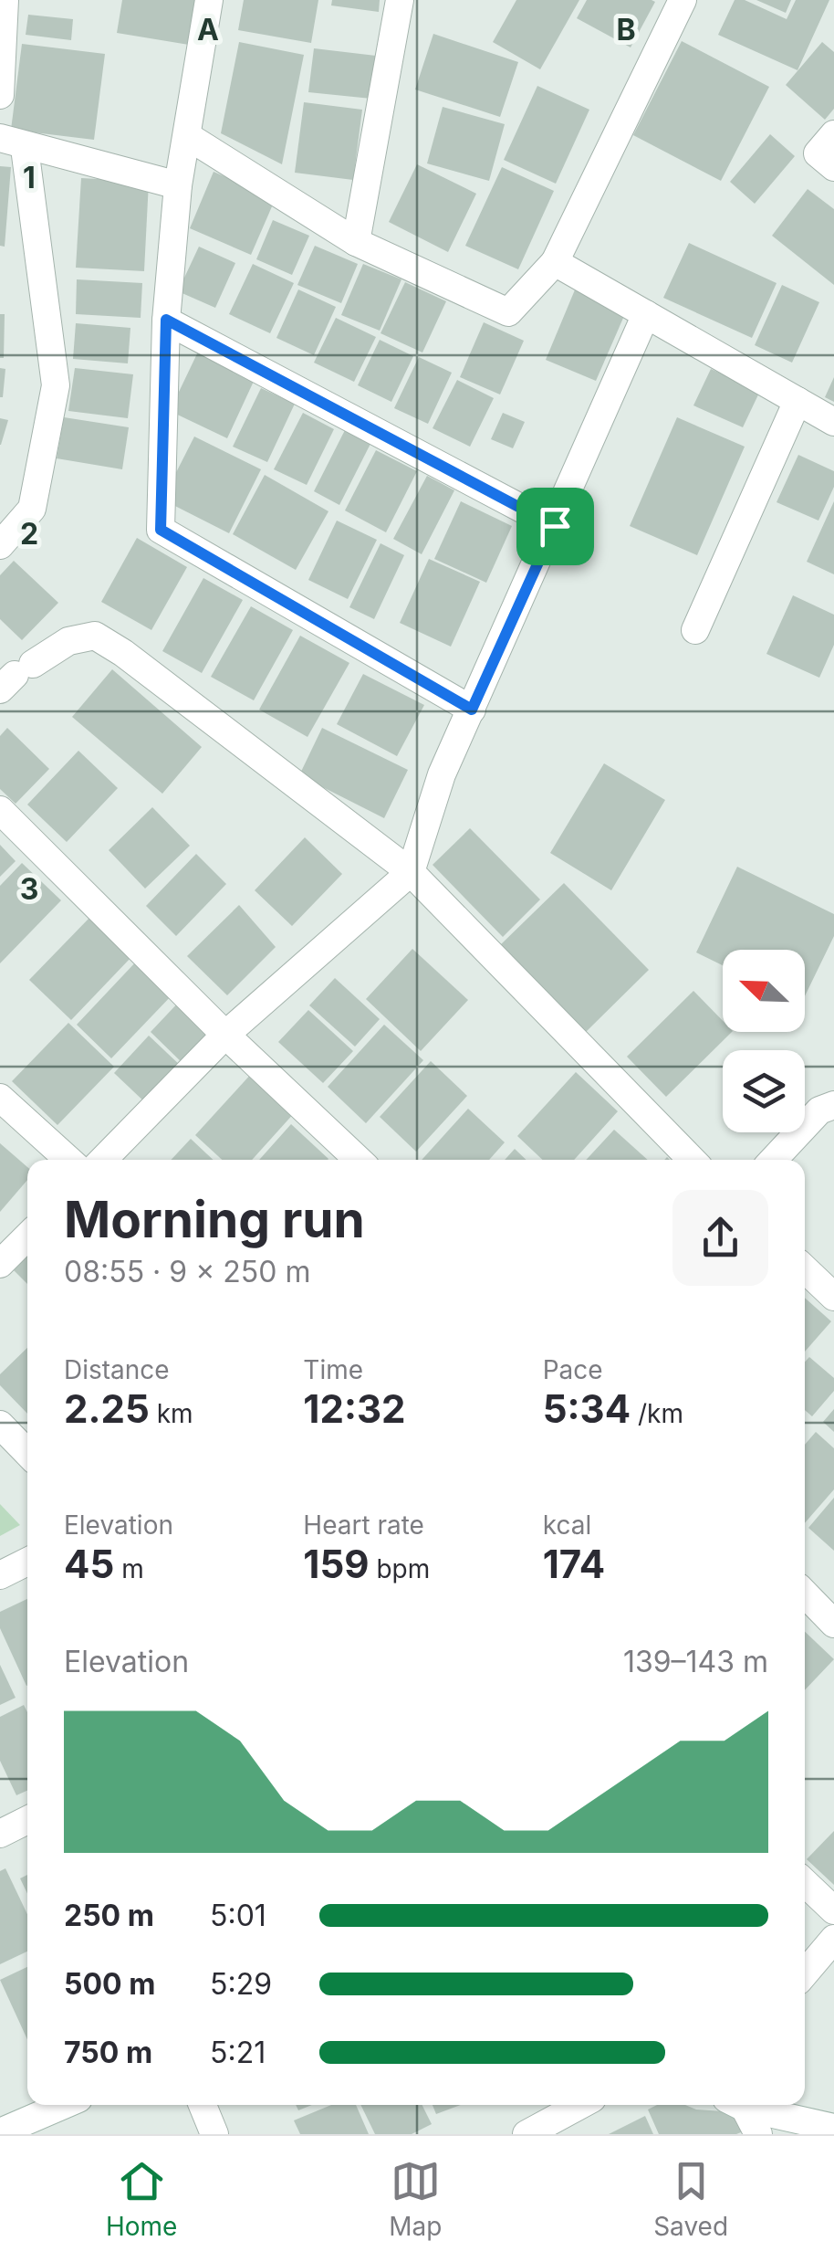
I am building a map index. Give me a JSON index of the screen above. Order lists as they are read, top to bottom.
{
  "north": "top left",
  "page": {
    "heading": ["Morning run", "08:55 · 9 × 250 m"],
    "stats": [
      ["Distance", "2.25 km"],
      ["Time", "12:32"],
      ["Pace", "5:34 /km"],
      ["Elevation", "45 m"],
      ["Heart rate", "159 bpm"],
      ["kcal", "174"]
    ],
    "chart": ["Elevation", "139–143 m"],
    "list": [
      {
        "name": "250 m",
        "note": "5:01"
      },
      {
        "name": "500 m",
        "note": "5:29"
      },
      {
        "name": "750 m",
        "note": "5:21"
      }
    ],
    "tabs": ["Home", "Map", "Saved"]
  },
  "grid": {
    "columns": ["A", "B"],
    "rows": ["1", "2", "3"]
  }
}
